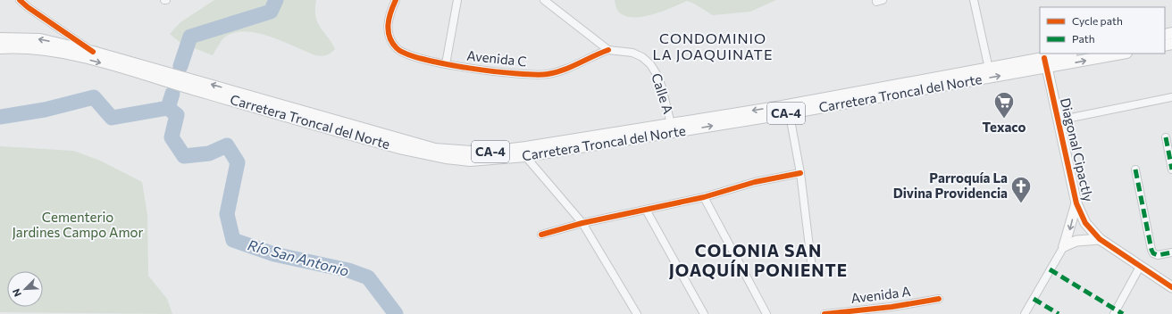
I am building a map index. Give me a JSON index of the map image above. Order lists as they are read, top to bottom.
{
  "streets": {
    "main road": ["Carretera Troncal del Norte", "CA-4"],
    "street": [
      "Avenida C",
      "Calle A",
      "Diagonal Cipactly",
      "Avenida A"
    ]
  },
  "crossings": [
    ["Avenida C", "Calle A"],
    ["Calle A", "Carretera Troncal del Norte"],
    ["Carretera Troncal del Norte", "CA-4"],
    ["Carretera Troncal del Norte", "Diagonal Cipactly"],
    ["CA-4", "Diagonal Cipactly"]
  ],
  "districts": ["CONDOMINIO LA JOAQUINATE", "COLONIA SAN JOAQUÍN PONIENTE"],
  "water": ["Río San Antonio"],
  "parks": ["Cementerio Jardines Campo Amor"],
  "places": {
    "supermarket": ["Texaco"],
    "church": ["Parroquía La Divina Providencia"]
  },
  "legend": ["Cycle path", "Path"],
  "north": "bottom left"
}
